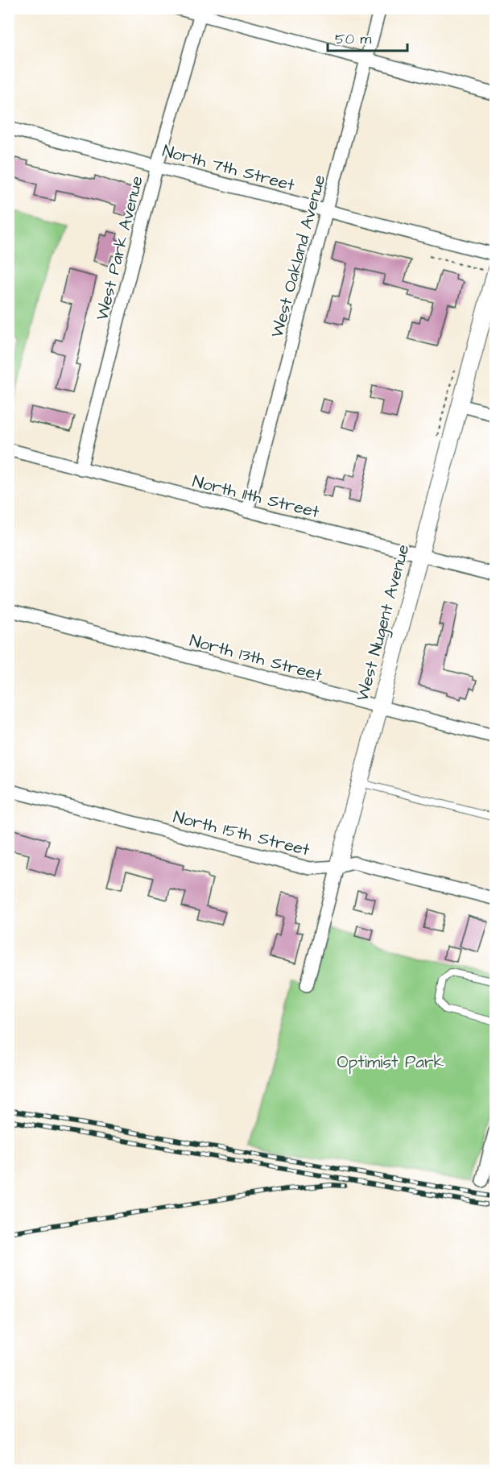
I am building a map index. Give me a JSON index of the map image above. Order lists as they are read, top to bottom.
{
  "streets": {
    "street": [
      "North 7th Street",
      "West Park Avenue",
      "West Oakland Avenue",
      "North 11th Street",
      "West Nugent Avenue",
      "North 13th Street",
      "North 15th Street"
    ]
  },
  "crossings": [
    ["North 7th Street", "West Park Avenue"],
    ["North 7th Street", "West Oakland Avenue"],
    ["West Park Avenue", "North 11th Street"],
    ["West Oakland Avenue", "North 11th Street"],
    ["North 11th Street", "West Nugent Avenue"],
    ["West Nugent Avenue", "North 13th Street"],
    ["West Nugent Avenue", "North 15th Street"]
  ],
  "parks": ["Optimist Park"],
  "scale_bar": "50 m"
}
